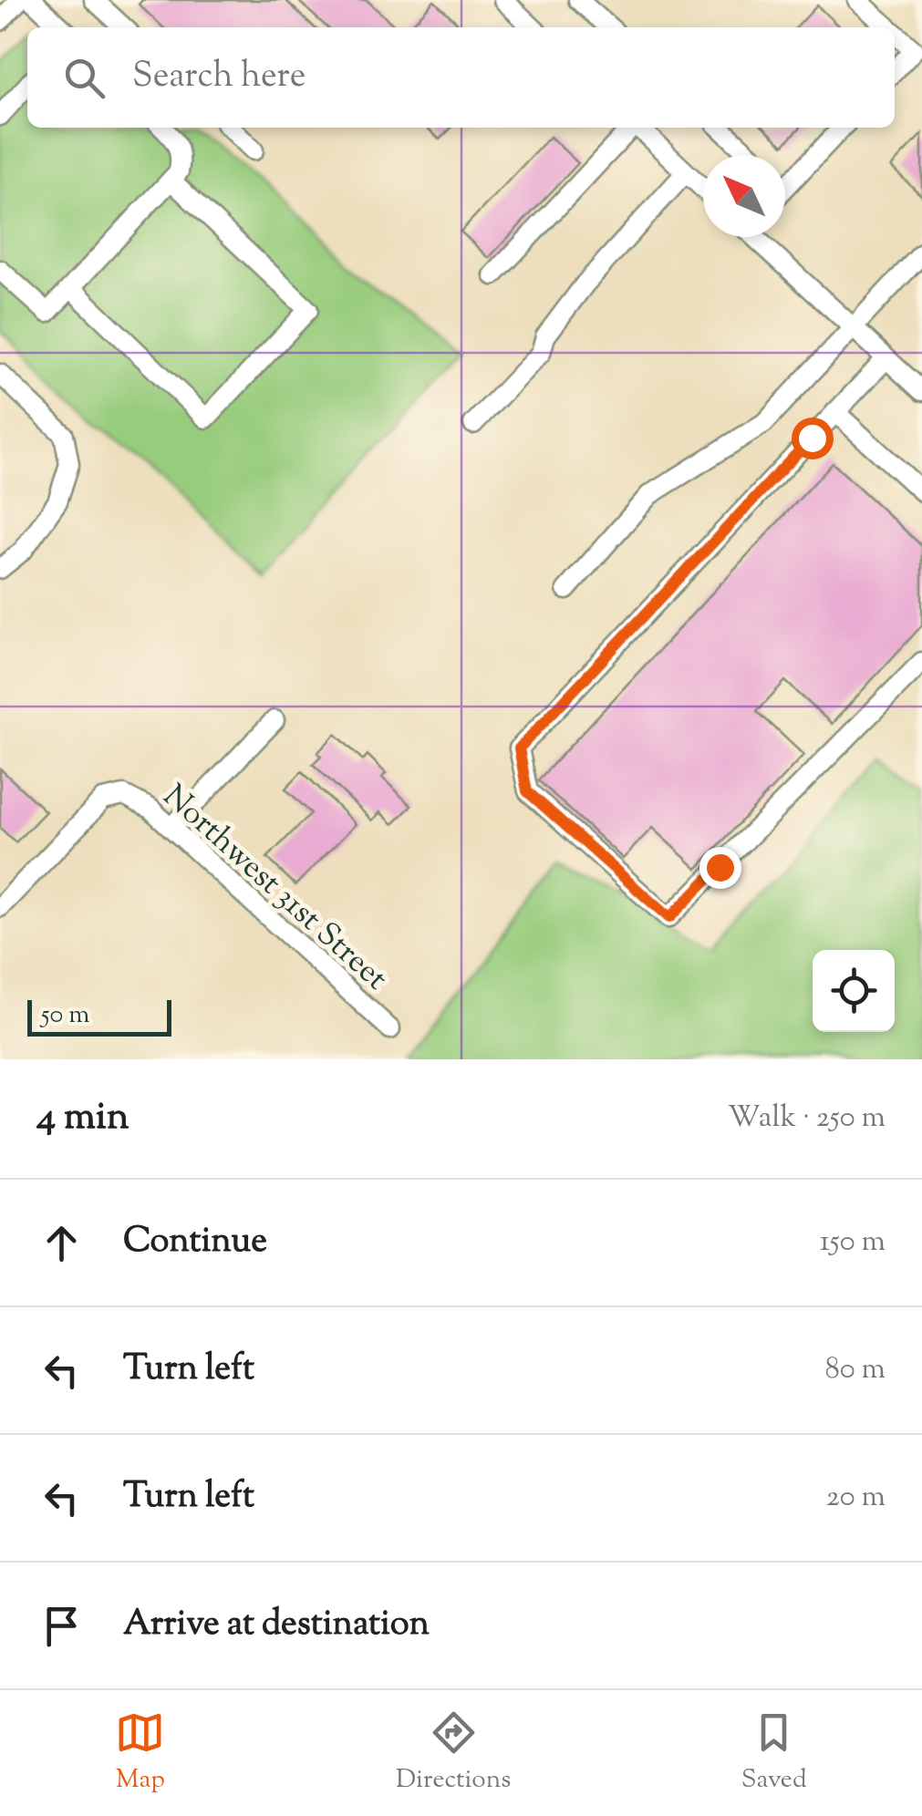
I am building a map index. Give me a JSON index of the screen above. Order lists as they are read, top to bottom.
{
  "streets": {
    "street": ["Northwest 31st Street"]
  },
  "scale_bar": "50 m",
  "north": "top left",
  "page": {
    "search": "Search here",
    "scale": "50 m",
    "heading": ["4 min", "Walk · 250 m"],
    "list": [
      ["Continue", "150 m"],
      ["Turn left", "80 m"],
      ["Turn left", "20 m"],
      "Arrive at destination"
    ],
    "nav": ["Map", "Directions", "Saved"]
  }
}
